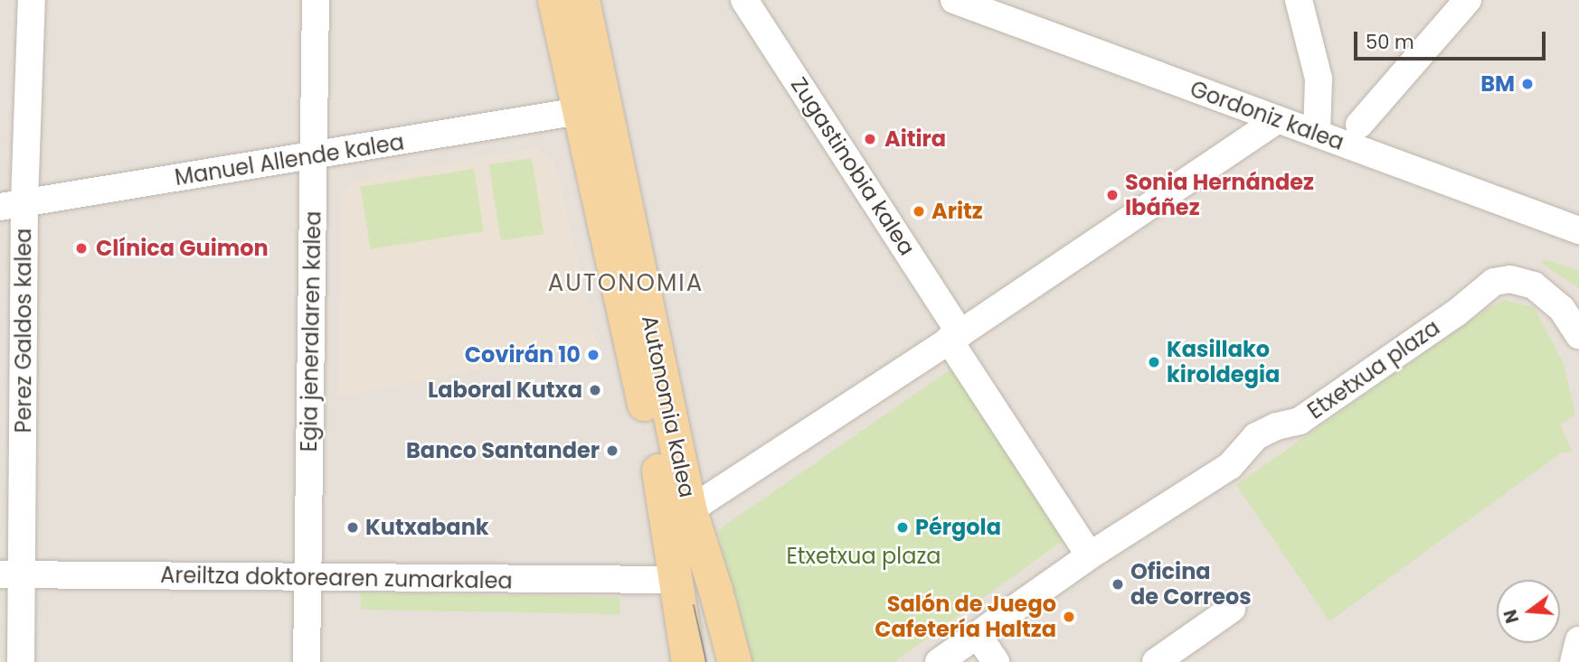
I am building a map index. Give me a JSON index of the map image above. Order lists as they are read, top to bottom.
{
  "streets": {
    "main road": ["Autonomia kalea"],
    "street": [
      "Gordoniz kalea",
      "Manuel Allende kalea",
      "Zugastinobia kalea",
      "Perez Galdos kalea",
      "Egia jeneralaren kalea",
      "Etxetxua plaza",
      "Areiltza doktorearen zumarkalea"
    ]
  },
  "crossings": [
    ["Manuel Allende kalea", "Perez Galdos kalea"],
    ["Manuel Allende kalea", "Egia jeneralaren kalea"],
    ["Manuel Allende kalea", "Autonomia kalea"],
    ["Perez Galdos kalea", "Areiltza doktorearen zumarkalea"],
    ["Egia jeneralaren kalea", "Areiltza doktorearen zumarkalea"],
    ["Autonomia kalea", "Areiltza doktorearen zumarkalea"]
  ],
  "districts": ["AUTONOMIA"],
  "parks": ["Etxetxua plaza"],
  "places": [
    "BM",
    "Aitira",
    "Sonia Hernández Ibáñez",
    "Aritz",
    "Clínica Guimon",
    "Covirán 10",
    "Kasillako kiroldegia",
    "Laboral Kutxa",
    "Banco Santander",
    "Kutxabank",
    "Pérgola",
    "Oficina de Correos",
    "Salón de Juego Cafetería Haltza"
  ],
  "scale_bar": "50 m",
  "north": "left"
}
